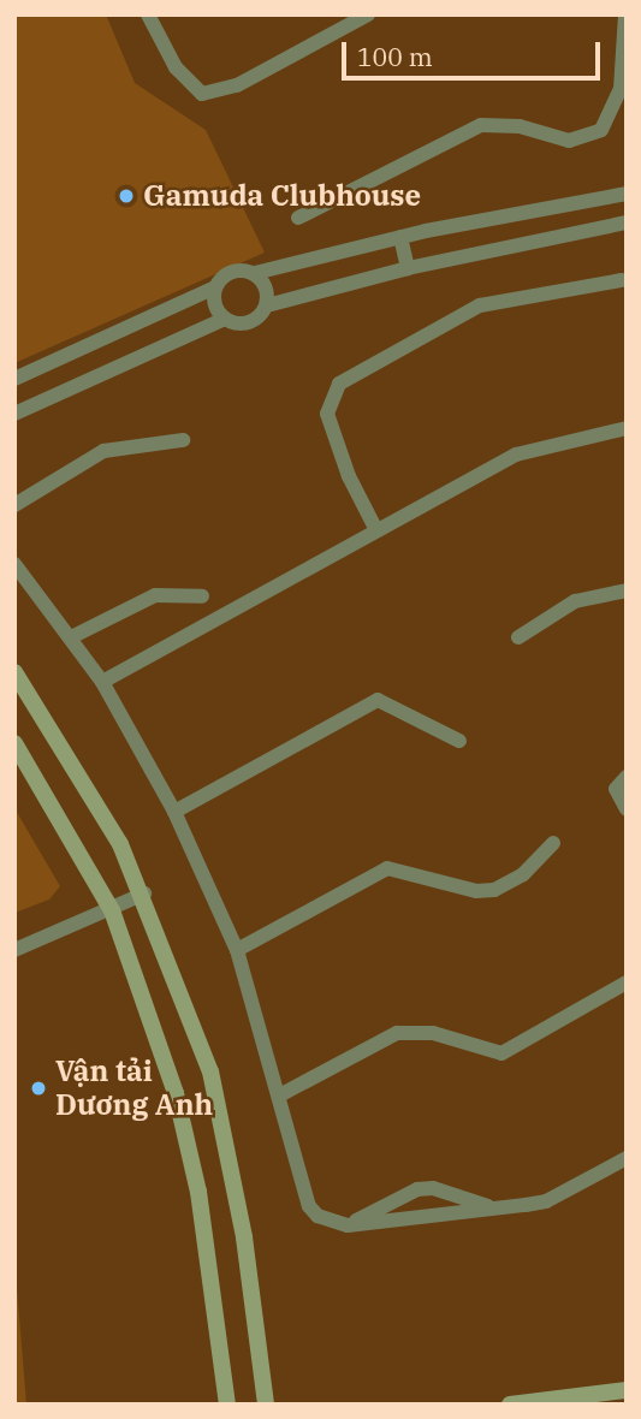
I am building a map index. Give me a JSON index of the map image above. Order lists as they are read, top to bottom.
{
  "places": ["Gamuda Clubhouse", "Vận tải Dương Anh"],
  "scale_bar": "100 m"
}
